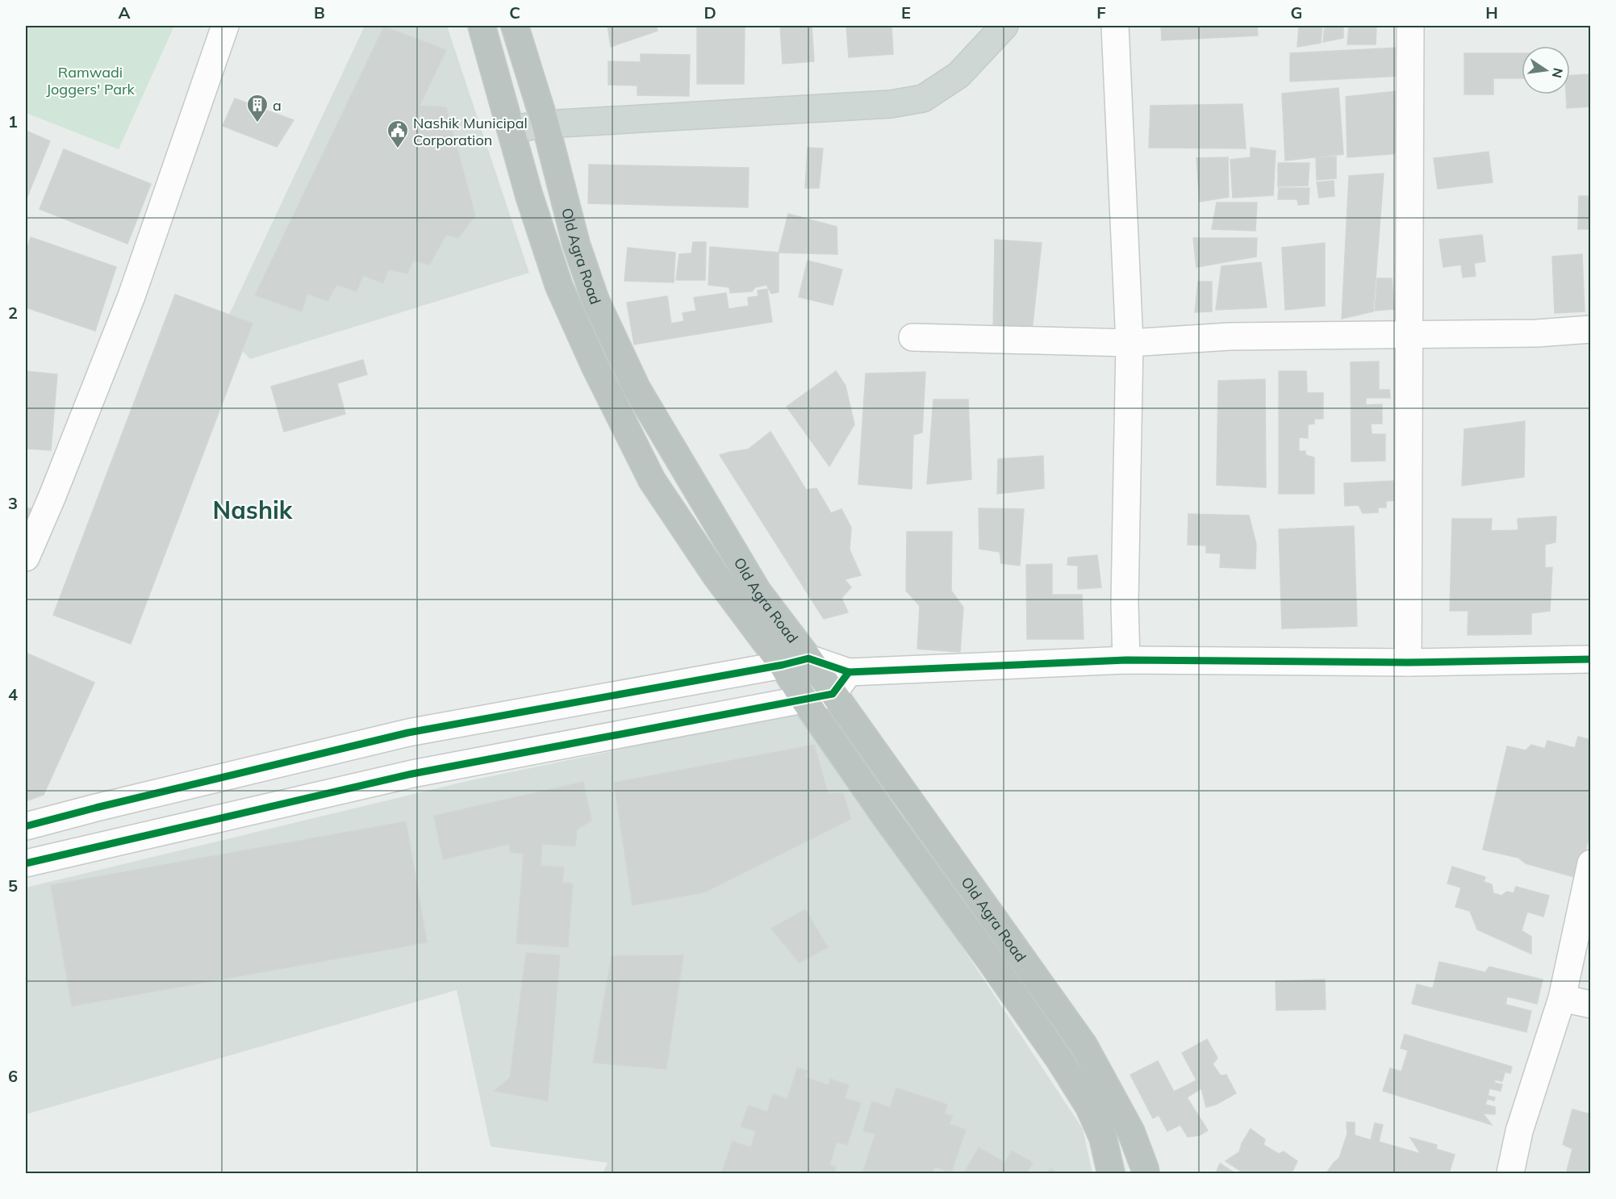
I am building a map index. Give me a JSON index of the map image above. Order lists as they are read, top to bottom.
{
  "streets": {
    "highway": ["Old Agra Road"]
  },
  "districts": ["Nashik"],
  "parks": ["Ramwadi Joggers' Park"],
  "places": {
    "building": ["a"],
    "public building": ["Nashik Municipal Corporation"]
  },
  "north": "right",
  "grid": {
    "columns": [
      "A",
      "B",
      "C",
      "D",
      "E",
      "F",
      "G",
      "H"
    ],
    "rows": [
      "1",
      "2",
      "3",
      "4",
      "5",
      "6"
    ]
  }
}
